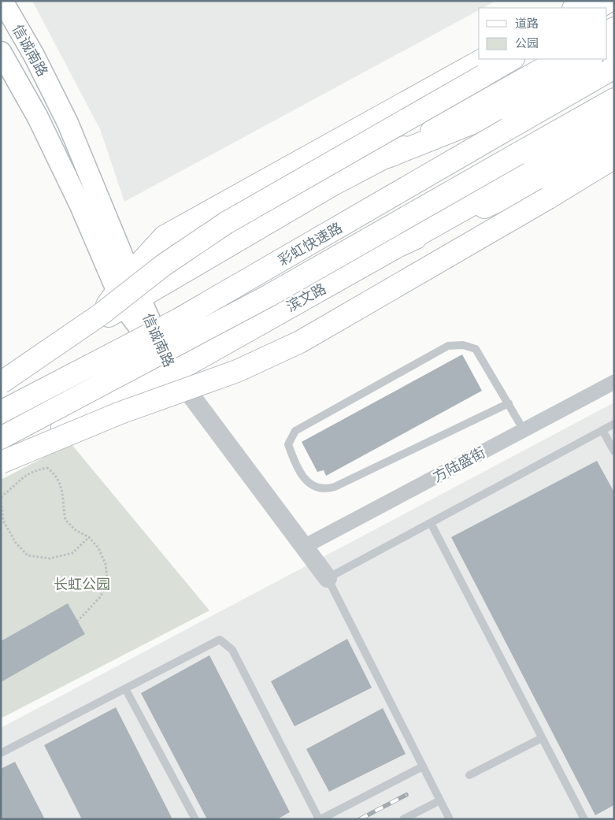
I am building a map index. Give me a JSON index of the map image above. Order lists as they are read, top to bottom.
{
  "streets": {
    "main road": ["信诚南路", "彩虹快速路", "滨文路"],
    "street": ["方陆盛街"]
  },
  "crossings": [
    ["信诚南路", "滨文路"]
  ],
  "parks": ["长虹公园"],
  "legend": ["道路", "公园"]
}
